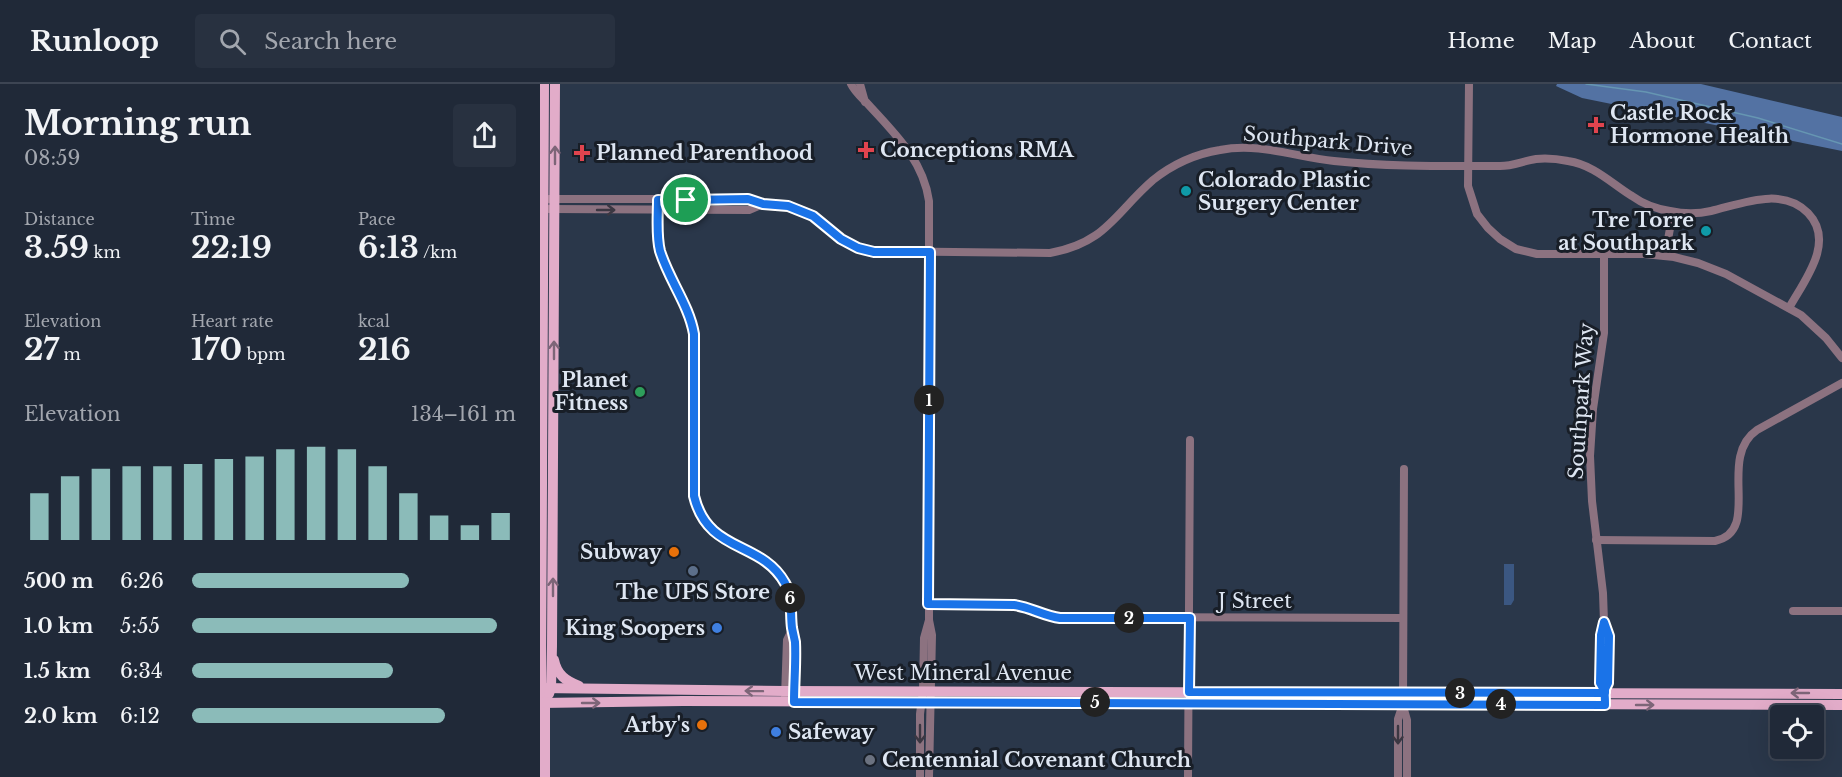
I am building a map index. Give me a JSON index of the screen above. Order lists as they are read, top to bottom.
{
  "streets": {
    "main road": ["West Mineral Avenue"],
    "street": ["Southpark Drive", "Southpark Way", "J Street"]
  },
  "crossings": [
    ["Southpark Way", "West Mineral Avenue"]
  ],
  "places": {
    "health": ["Castle Rock Hormone Health", "Conceptions RMA", "Planned Parenthood"],
    "other": [
      "Colorado Plastic Surgery Center",
      "Tre Torre at Southpark",
      "Planet Fitness",
      "Subway",
      "The UPS Store",
      "King Soopers",
      "Arby's",
      "Safeway",
      "Centennial Covenant Church"
    ]
  },
  "page": {
    "header": "Runloop",
    "search": "Search here",
    "nav": [
      "Home",
      "Map",
      "About",
      "Contact"
    ],
    "heading": ["Morning run", "08:59"],
    "stats": [
      ["Distance", "3.59 km"],
      ["Time", "22:19"],
      ["Pace", "6:13 /km"],
      ["Elevation", "27 m"],
      ["Heart rate", "170 bpm"],
      ["kcal", "216"]
    ],
    "pins": [
      "1",
      "6",
      "2",
      "3",
      "5",
      "4"
    ],
    "chart": ["Elevation", "134–161 m"],
    "list": [
      {
        "name": "500 m",
        "note": "6:26"
      },
      {
        "name": "1.0 km",
        "note": "5:55"
      },
      {
        "name": "1.5 km",
        "note": "6:34"
      },
      {
        "name": "2.0 km",
        "note": "6:12"
      }
    ]
  }
}
